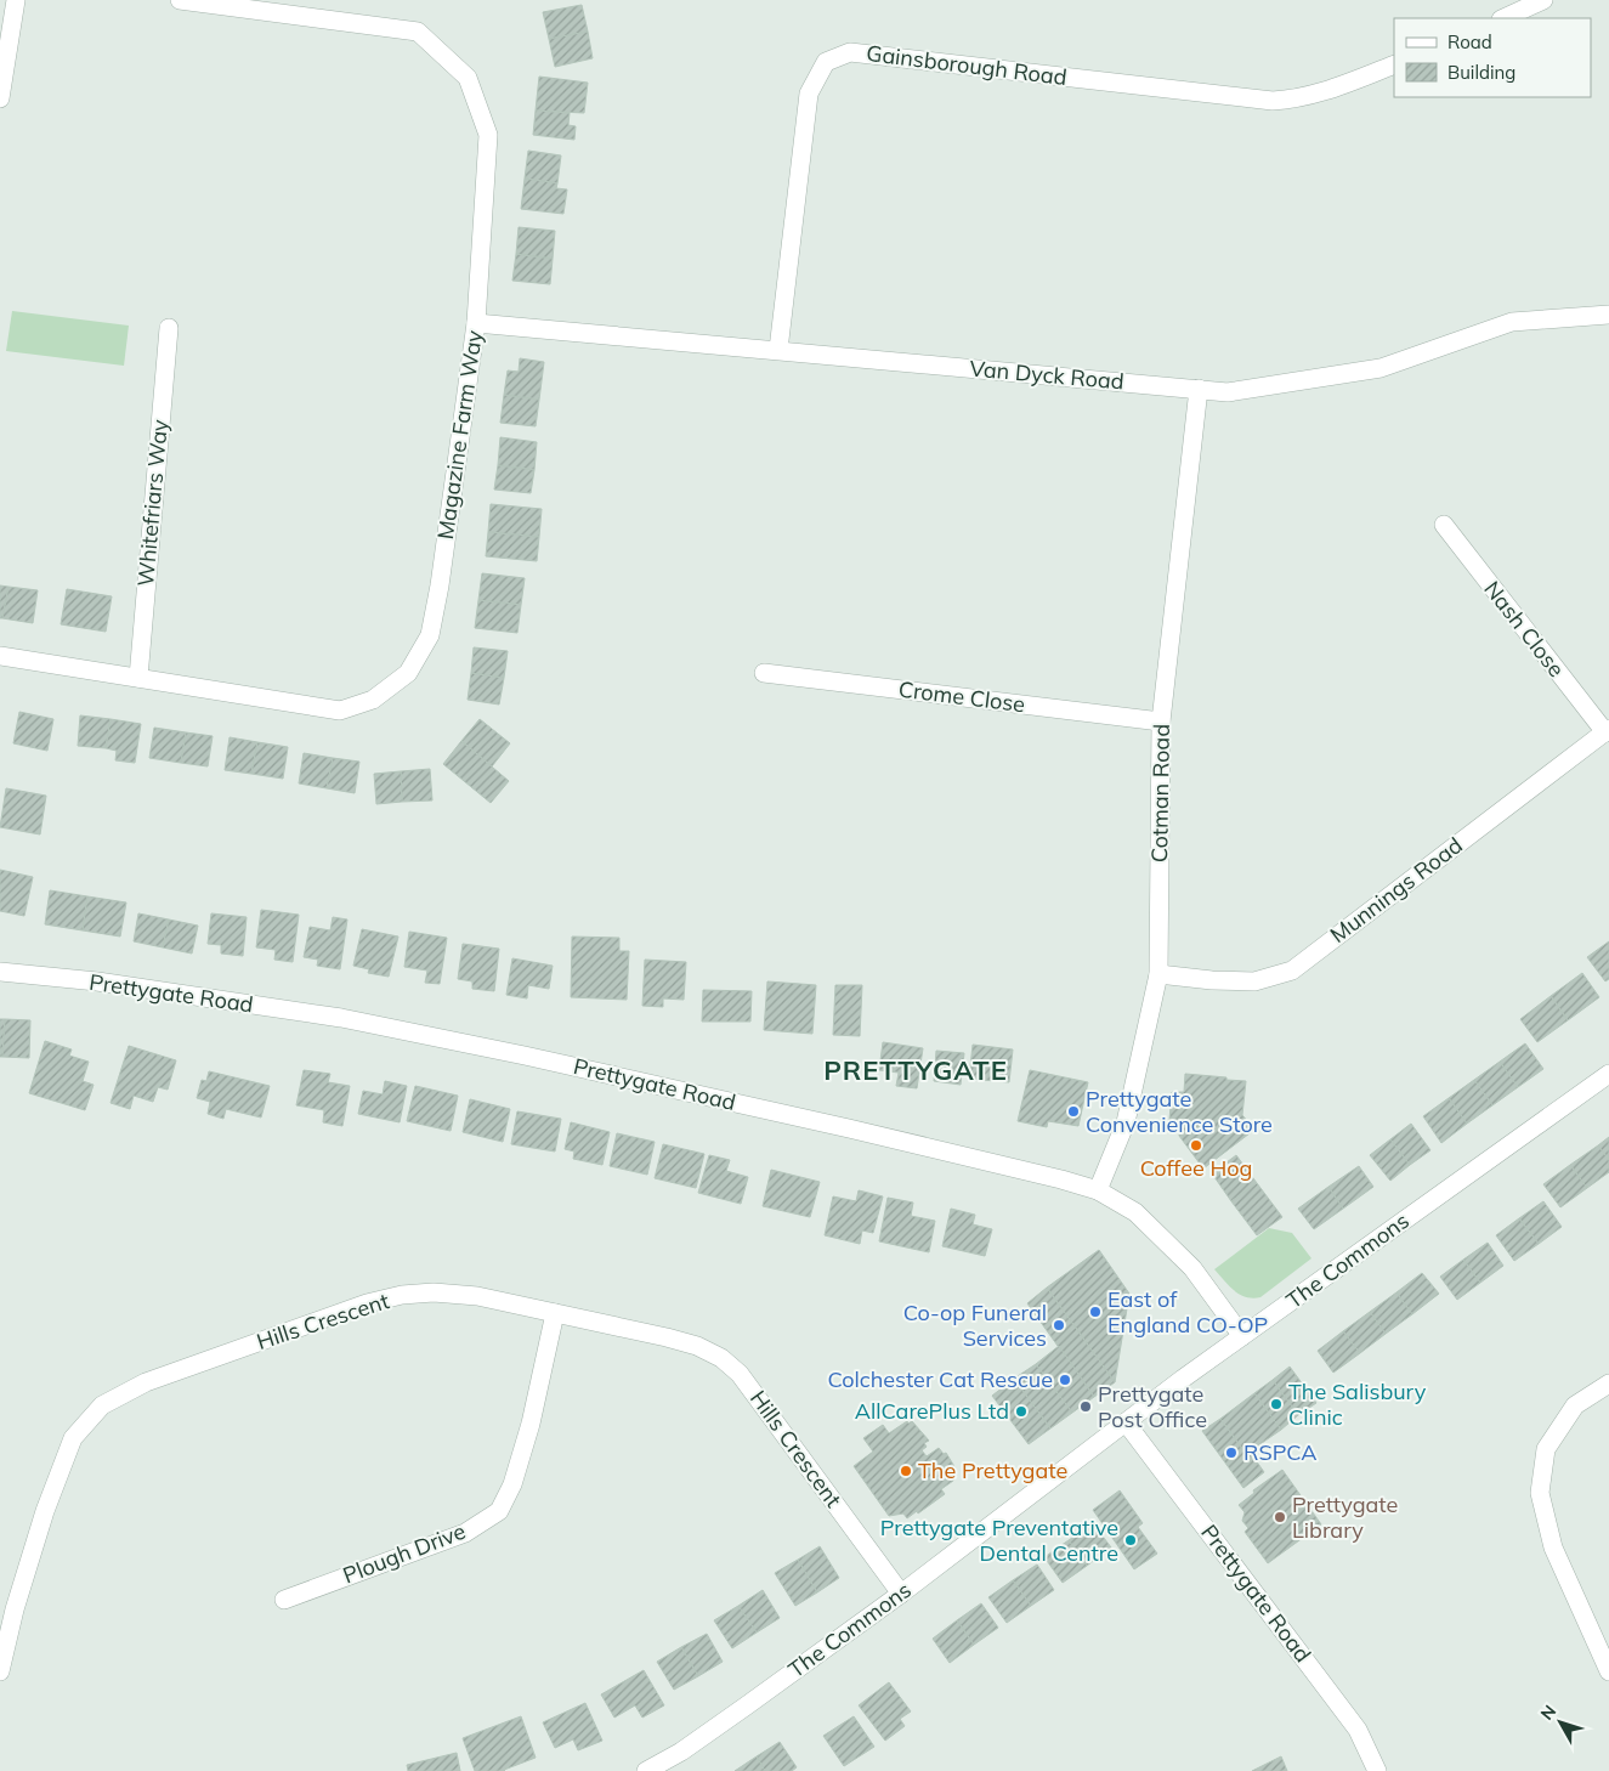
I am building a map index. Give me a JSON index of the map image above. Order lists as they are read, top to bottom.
{
  "streets": {
    "street": [
      "Gainsborough Road",
      "Van Dyck Road",
      "Magazine Farm Way",
      "Whitefriars Way",
      "Nash Close",
      "Crome Close",
      "Cotman Road",
      "Munnings Road",
      "Prettygate Road",
      "The Commons",
      "Hills Crescent",
      "Plough Drive"
    ]
  },
  "crossings": [
    ["Gainsborough Road", "Van Dyck Road"],
    ["Van Dyck Road", "Magazine Farm Way"],
    ["Van Dyck Road", "Cotman Road"],
    ["Magazine Farm Way", "Whitefriars Way"],
    ["Nash Close", "Munnings Road"],
    ["Crome Close", "Cotman Road"],
    ["Cotman Road", "Munnings Road"],
    ["Cotman Road", "Prettygate Road"],
    ["Prettygate Road", "The Commons"],
    ["The Commons", "Hills Crescent"],
    ["Hills Crescent", "Plough Drive"]
  ],
  "districts": ["PRETTYGATE"],
  "places": [
    "Prettygate Convenience Store",
    "Coffee Hog",
    "East of England CO-OP",
    "Co-op Funeral Services",
    "Colchester Cat Rescue",
    "The Salisbury Clinic",
    "Prettygate Post Office",
    "AllCarePlus Ltd",
    "RSPCA",
    "The Prettygate",
    "Prettygate Library",
    "Prettygate Preventative Dental Centre"
  ],
  "legend": ["Road", "Building"],
  "north": "top left"
}
